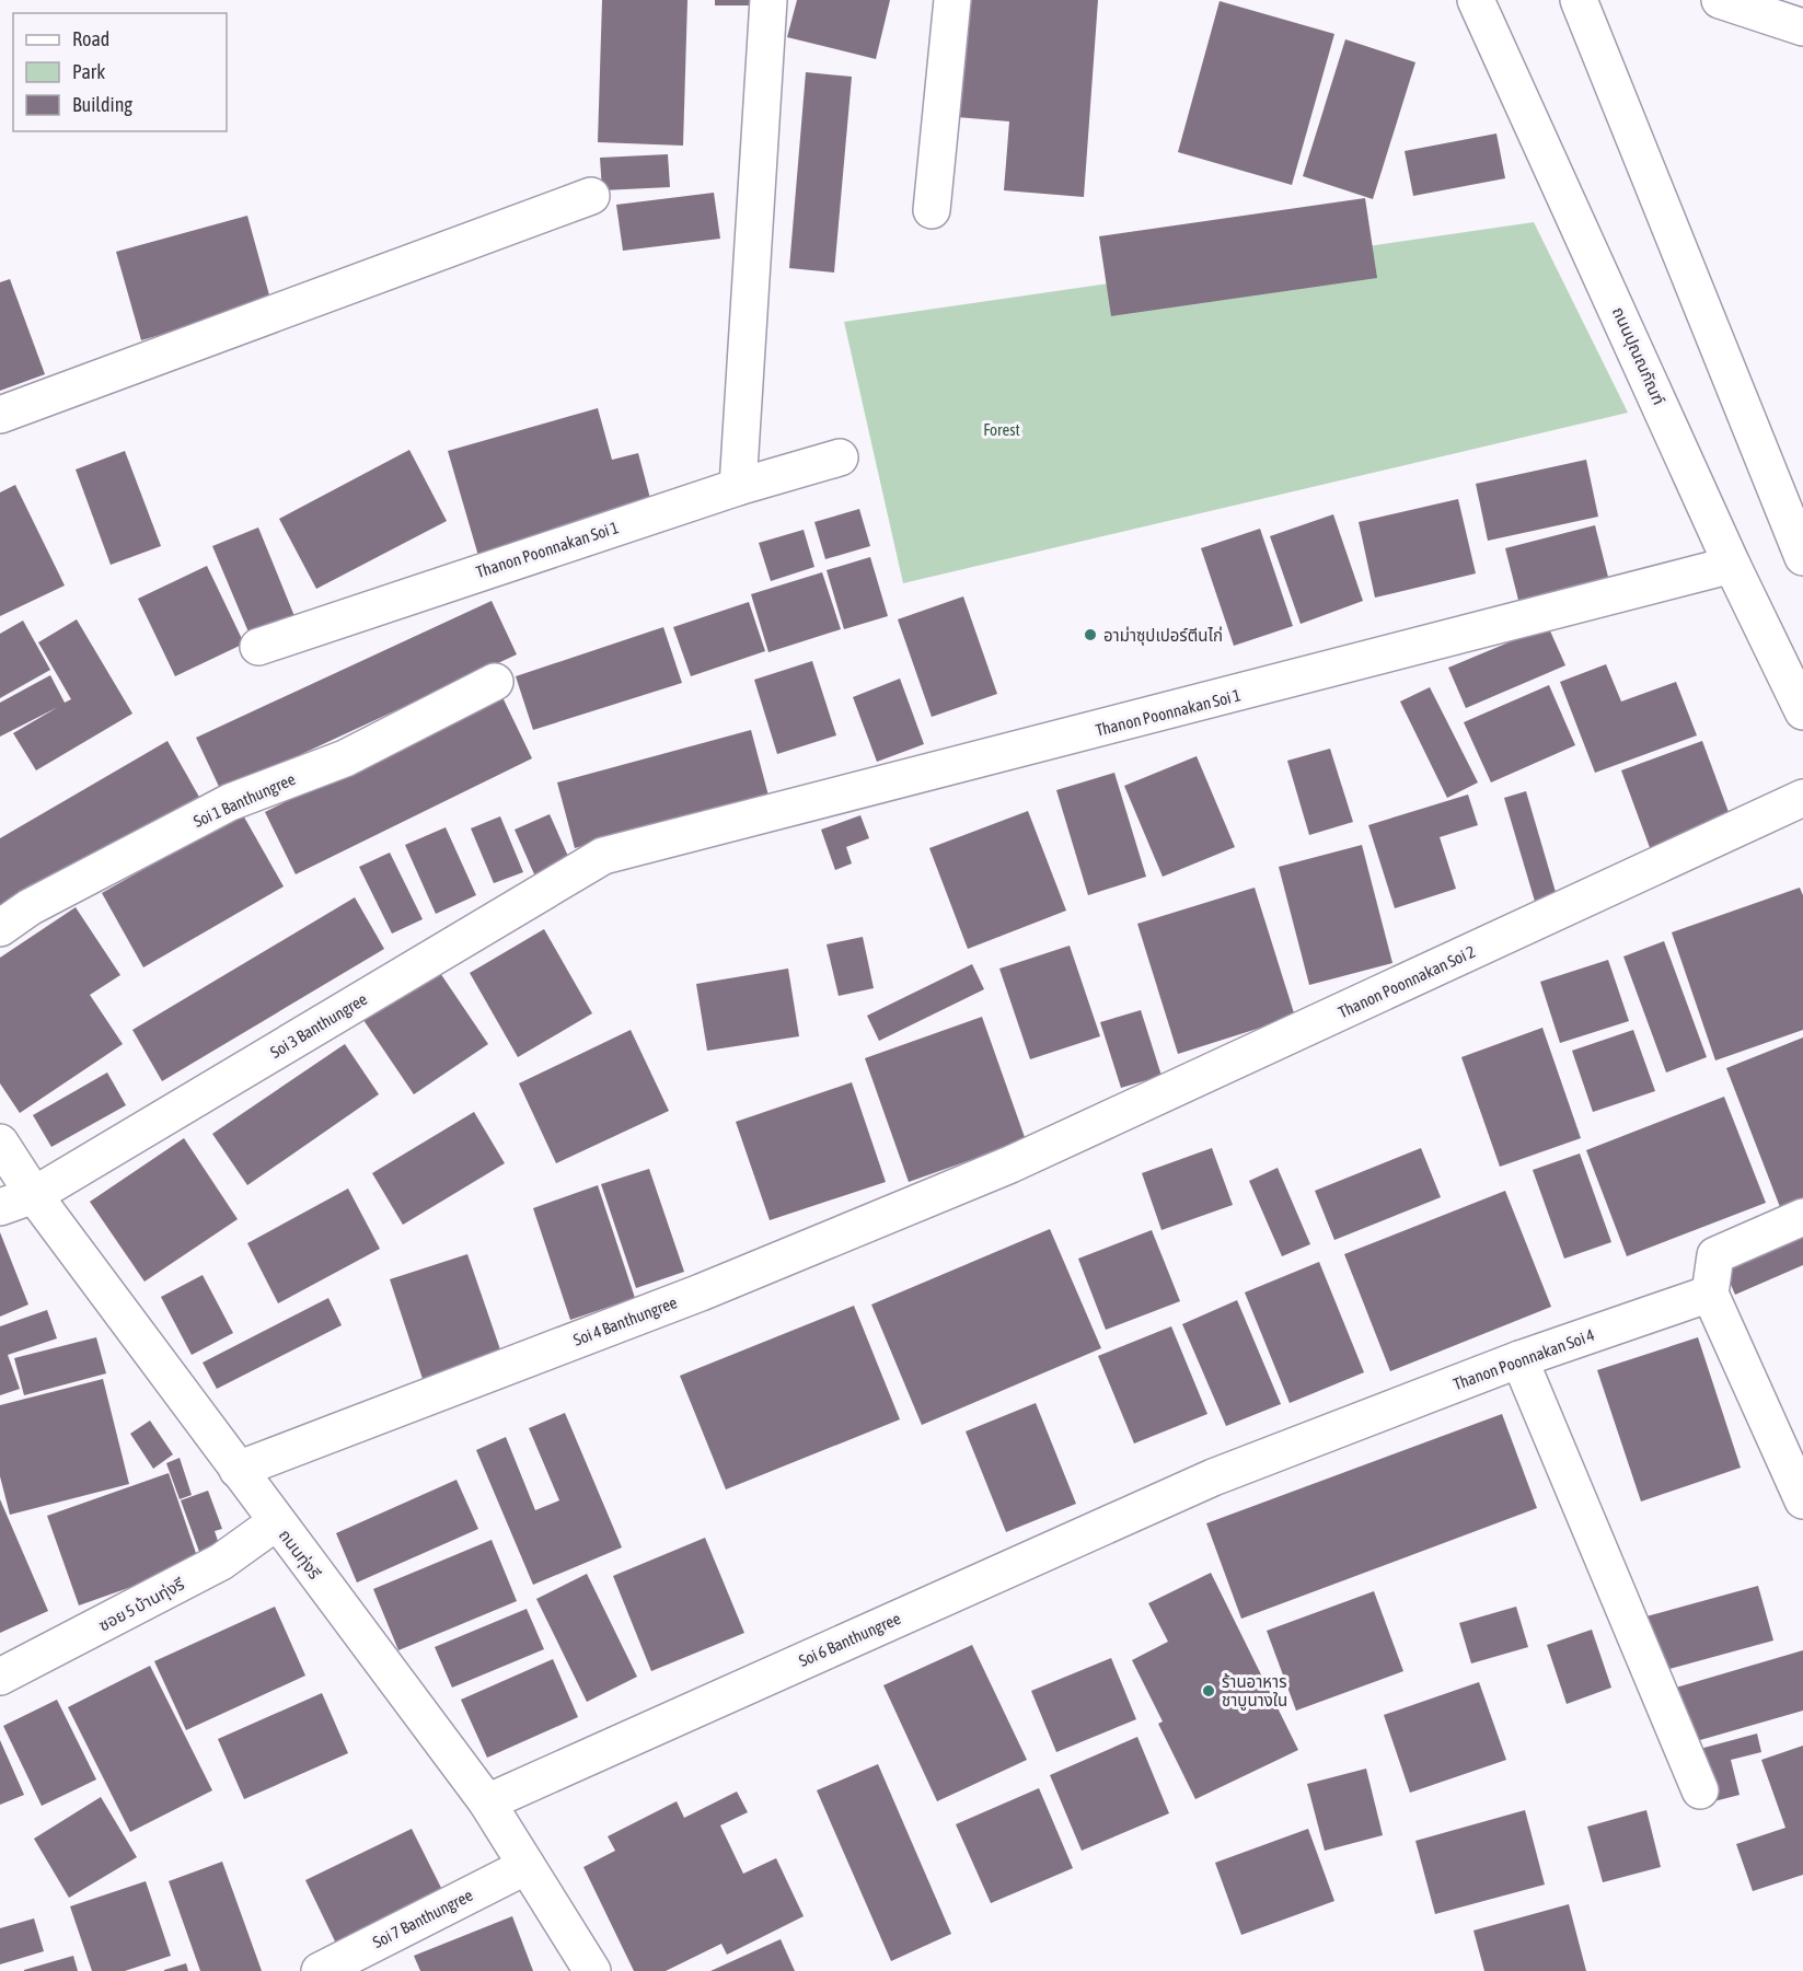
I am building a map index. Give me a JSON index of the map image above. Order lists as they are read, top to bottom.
{
  "streets": {
    "street": [
      "ถนนปุณณกัณฑ์",
      "Thanon Poonnakan Soi 1",
      "Soi 1 Banthungree",
      "Thanon Poonnakan Soi 2",
      "Soi 3 Banthungree",
      "Soi 4 Banthungree",
      "Thanon Poonnakan Soi 4",
      "ถนนทุ่งรี",
      "ซอย 5 บ้านทุ่งรี",
      "Soi 6 Banthungree",
      "Soi 7 Banthungree"
    ]
  },
  "crossings": [
    ["ถนนปุณณกัณฑ์", "Thanon Poonnakan Soi 1"],
    ["Thanon Poonnakan Soi 1", "Soi 3 Banthungree"],
    ["Thanon Poonnakan Soi 2", "Soi 4 Banthungree"],
    ["Soi 3 Banthungree", "ถนนทุ่งรี"],
    ["Soi 4 Banthungree", "ถนนทุ่งรี"],
    ["Thanon Poonnakan Soi 4", "Soi 6 Banthungree"],
    ["ถนนทุ่งรี", "ซอย 5 บ้านทุ่งรี"],
    ["ถนนทุ่งรี", "Soi 6 Banthungree"],
    ["ถนนทุ่งรี", "Soi 7 Banthungree"]
  ],
  "parks": ["Forest"],
  "places": ["อาม่าซุปเปอร์ตีนไก่", "ร้านอาหาร ชาบูนางใน"],
  "legend": ["Road", "Park", "Building"]
}
